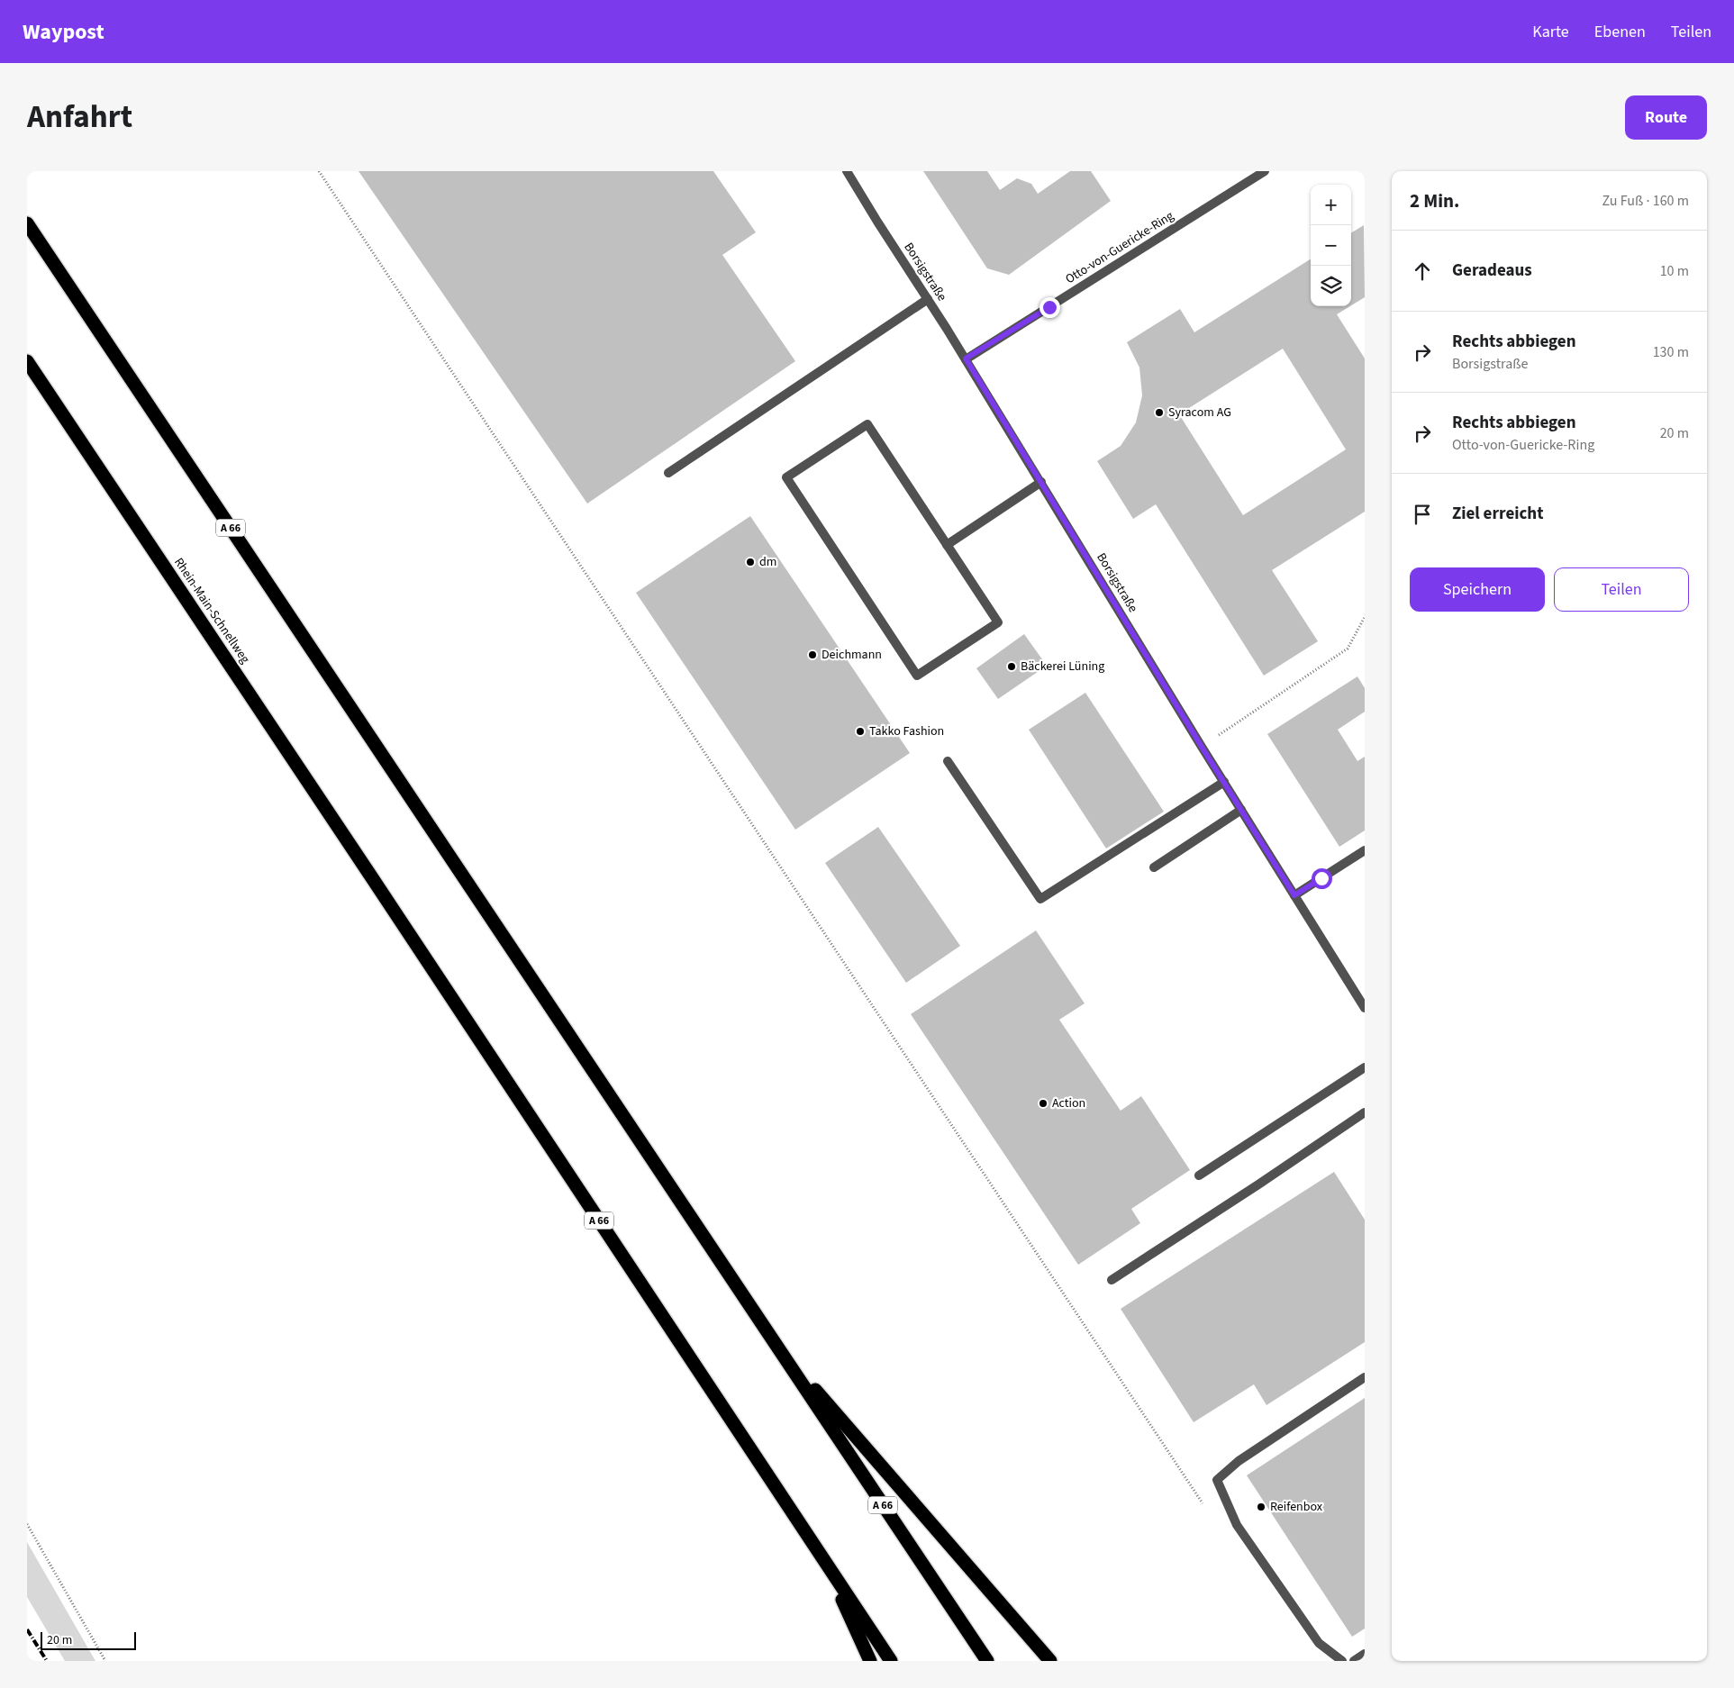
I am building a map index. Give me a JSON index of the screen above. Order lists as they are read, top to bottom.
{
  "streets": {
    "highway": ["A 66", "Rhein-Main-Schnellweg"],
    "street": ["Otto-von-Guericke-Ring", "Borsigstraße"]
  },
  "crossings": [
    ["Otto-von-Guericke-Ring", "Borsigstraße"],
    ["A 66", "Rhein-Main-Schnellweg"]
  ],
  "places": [
    "Syracom AG",
    "dm",
    "Deichmann",
    "Bäckerei Lüning",
    "Takko Fashion",
    "Action",
    "Reifenbox"
  ],
  "scale_bar": "20 m",
  "page": {
    "header": "Waypost",
    "nav": ["Karte", "Ebenen", "Teilen"],
    "title": "Anfahrt",
    "buttons": [
      "Route",
      ["Speichern", "Teilen"]
    ],
    "heading": ["2 Min.", "Zu Fuß · 160 m"],
    "map_buttons": ["+", "−"],
    "list": [
      ["Geradeaus", "10 m"],
      ["Rechts abbiegen", "Borsigstraße", "130 m"],
      ["Rechts abbiegen", "Otto-von-Guericke-Ring", "20 m"],
      "Ziel erreicht"
    ],
    "scale": "20 m"
  }
}
